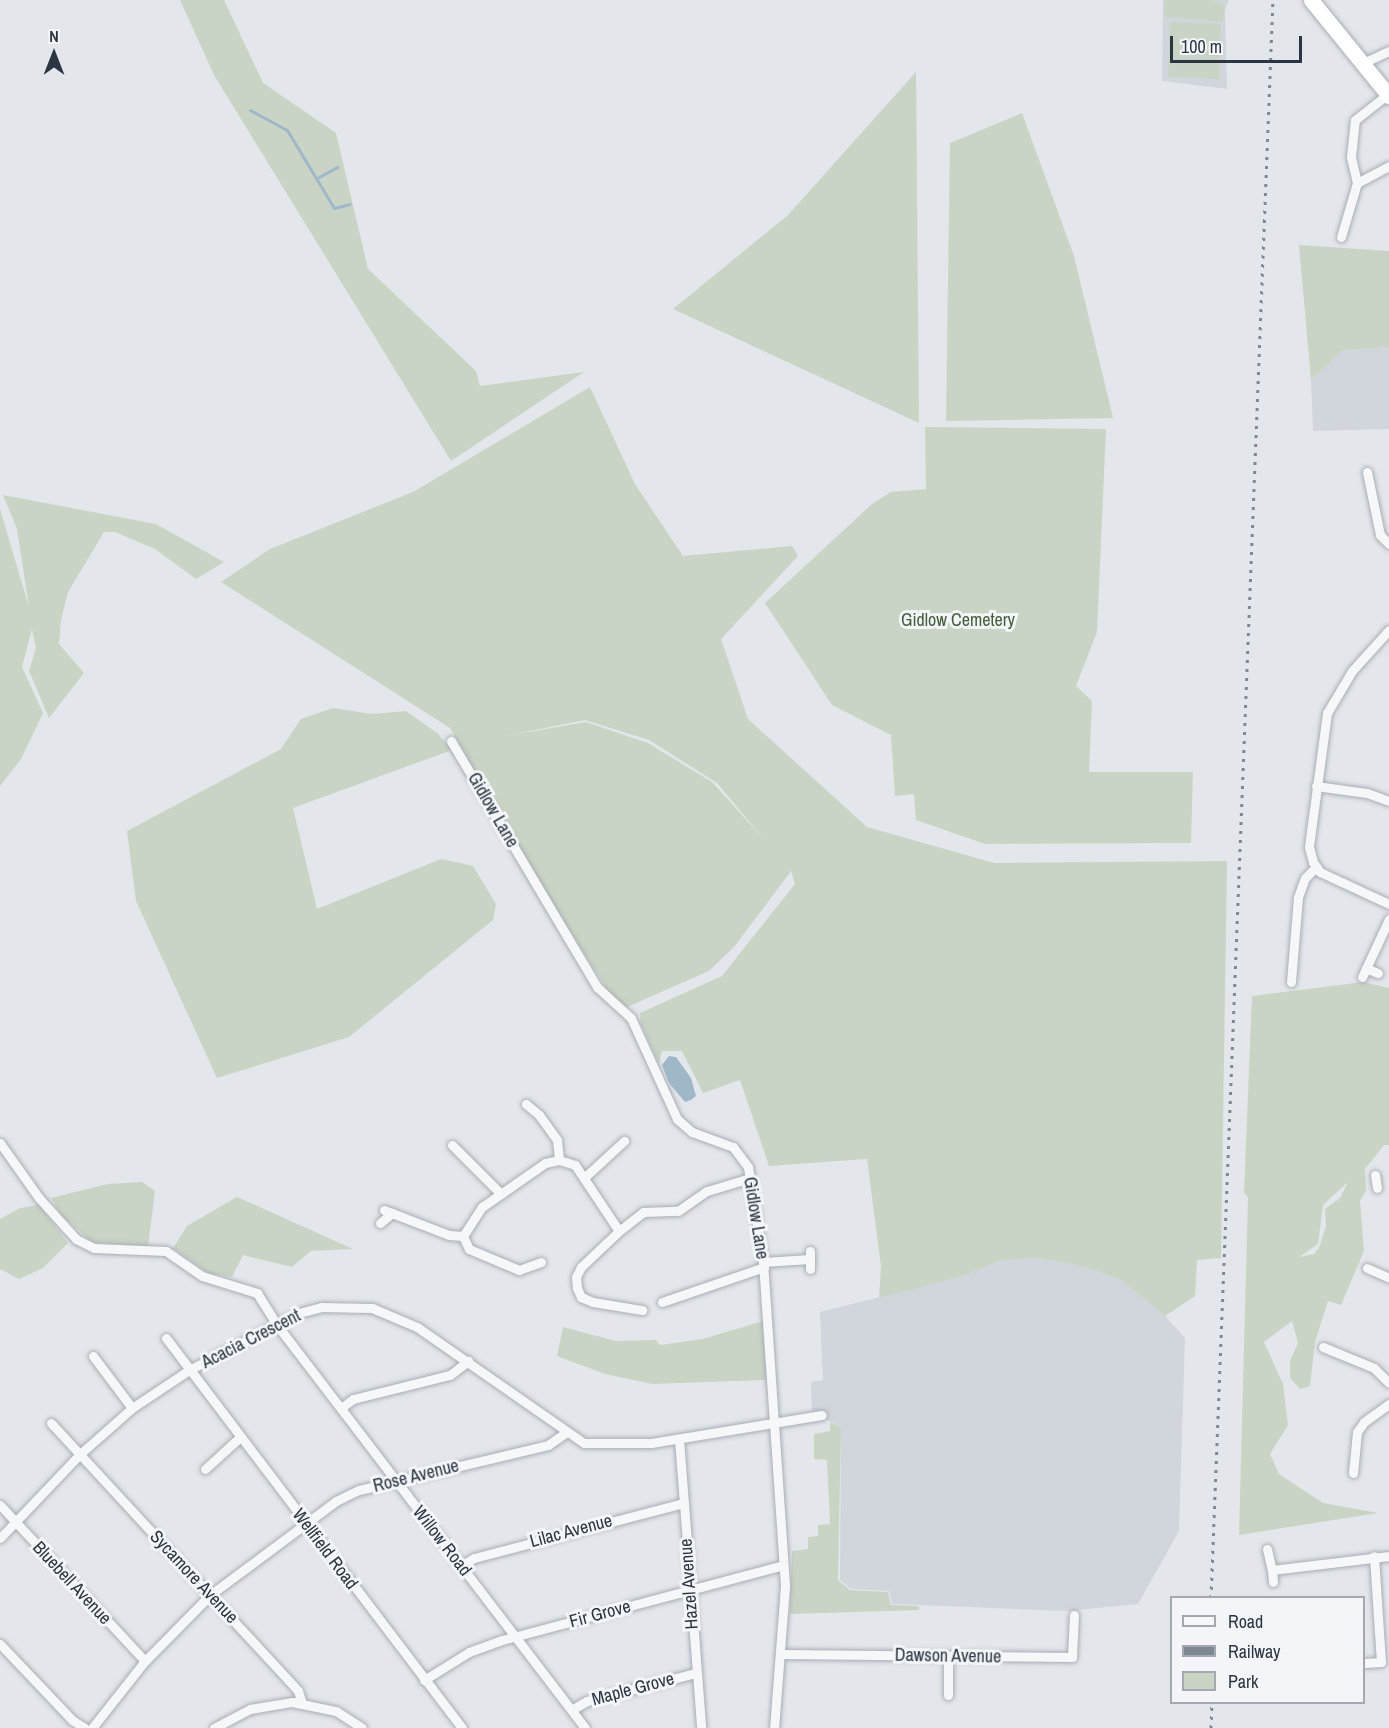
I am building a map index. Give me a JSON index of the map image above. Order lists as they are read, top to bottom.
{
  "streets": {
    "street": [
      "Gidlow Lane",
      "Acacia Crescent",
      "Rose Avenue",
      "Lilac Avenue",
      "Willow Road",
      "Wellfield Road",
      "Sycamore Avenue",
      "Bluebell Avenue",
      "Hazel Avenue",
      "Fir Grove",
      "Dawson Avenue",
      "Maple Grove"
    ]
  },
  "crossings": [
    ["Gidlow Lane", "Fir Grove"],
    ["Gidlow Lane", "Dawson Avenue"],
    ["Acacia Crescent", "Rose Avenue"],
    ["Acacia Crescent", "Willow Road"],
    ["Acacia Crescent", "Wellfield Road"],
    ["Acacia Crescent", "Sycamore Avenue"],
    ["Acacia Crescent", "Bluebell Avenue"],
    ["Rose Avenue", "Willow Road"],
    ["Rose Avenue", "Wellfield Road"],
    ["Rose Avenue", "Sycamore Avenue"],
    ["Rose Avenue", "Bluebell Avenue"],
    ["Lilac Avenue", "Willow Road"],
    ["Lilac Avenue", "Hazel Avenue"],
    ["Willow Road", "Fir Grove"],
    ["Willow Road", "Maple Grove"],
    ["Wellfield Road", "Fir Grove"],
    ["Hazel Avenue", "Fir Grove"],
    ["Hazel Avenue", "Maple Grove"]
  ],
  "parks": ["Gidlow Cemetery"],
  "legend": ["Road", "Railway", "Park"],
  "scale_bar": "100 m",
  "north": "top"
}
